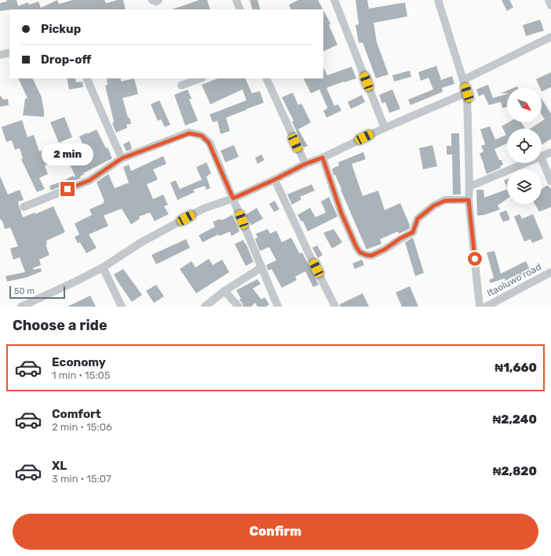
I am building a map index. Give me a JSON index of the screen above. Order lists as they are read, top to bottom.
{
  "streets": {
    "street": ["Itaoluwo road"]
  },
  "scale_bar": "50 m",
  "north": "bottom right",
  "page": {
    "banner": ["Pickup", "Drop-off"],
    "bubble": "2 min",
    "scale": "50 m",
    "heading": "Choose a ride",
    "list": [
      {
        "name": "Economy",
        "note": "1 min · 15:05",
        "value": "₦1,660"
      },
      {
        "name": "Comfort",
        "note": "2 min · 15:06",
        "value": "₦2,240"
      },
      {
        "name": "XL",
        "note": "3 min · 15:07",
        "value": "₦2,820"
      }
    ],
    "buttons": "Confirm"
  }
}
